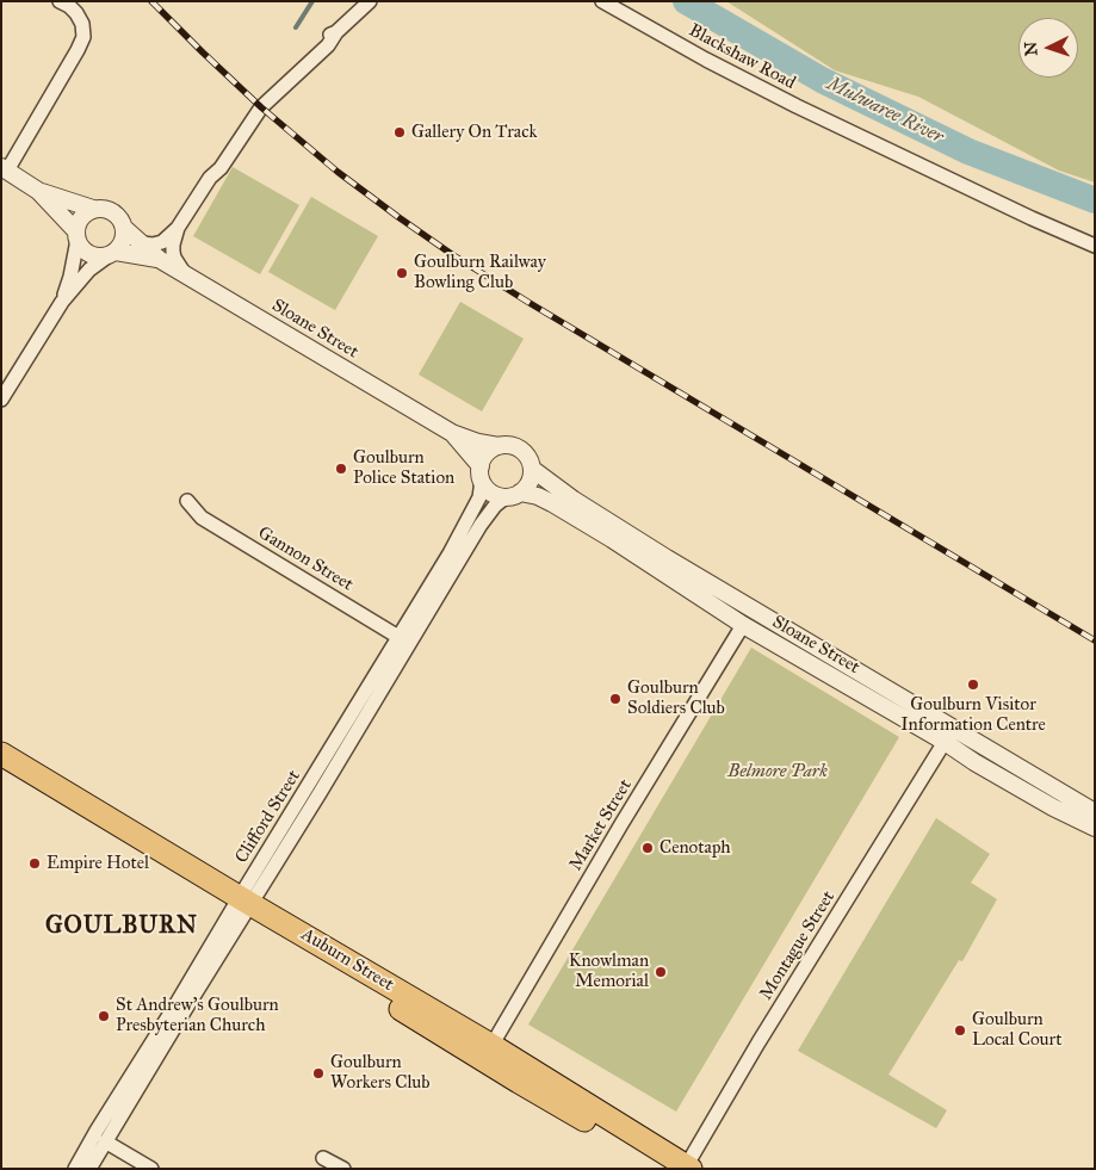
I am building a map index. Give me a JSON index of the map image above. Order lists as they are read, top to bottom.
{
  "streets": {
    "main road": ["Auburn Street"],
    "street": [
      "Blackshaw Road",
      "Sloane Street",
      "Gannon Street",
      "Clifford Street",
      "Market Street",
      "Montague Street"
    ]
  },
  "crossings": [
    ["Sloane Street", "Clifford Street"],
    ["Sloane Street", "Market Street"],
    ["Sloane Street", "Montague Street"],
    ["Gannon Street", "Clifford Street"],
    ["Clifford Street", "Auburn Street"],
    ["Market Street", "Auburn Street"],
    ["Montague Street", "Auburn Street"]
  ],
  "districts": ["GOULBURN"],
  "water": ["Mulwaree River"],
  "parks": ["Belmore Park"],
  "places": [
    "Gallery On Track",
    "Goulburn Railway Bowling Club",
    "Goulburn Police Station",
    "Goulburn Visitor Information Centre",
    "Goulburn Soldiers Club",
    "Cenotaph",
    "Empire Hotel",
    "Knowlman Memorial",
    "St Andrew's Goulburn Presbyterian Church",
    "Goulburn Local Court",
    "Goulburn Workers Club"
  ],
  "north": "left"
}
